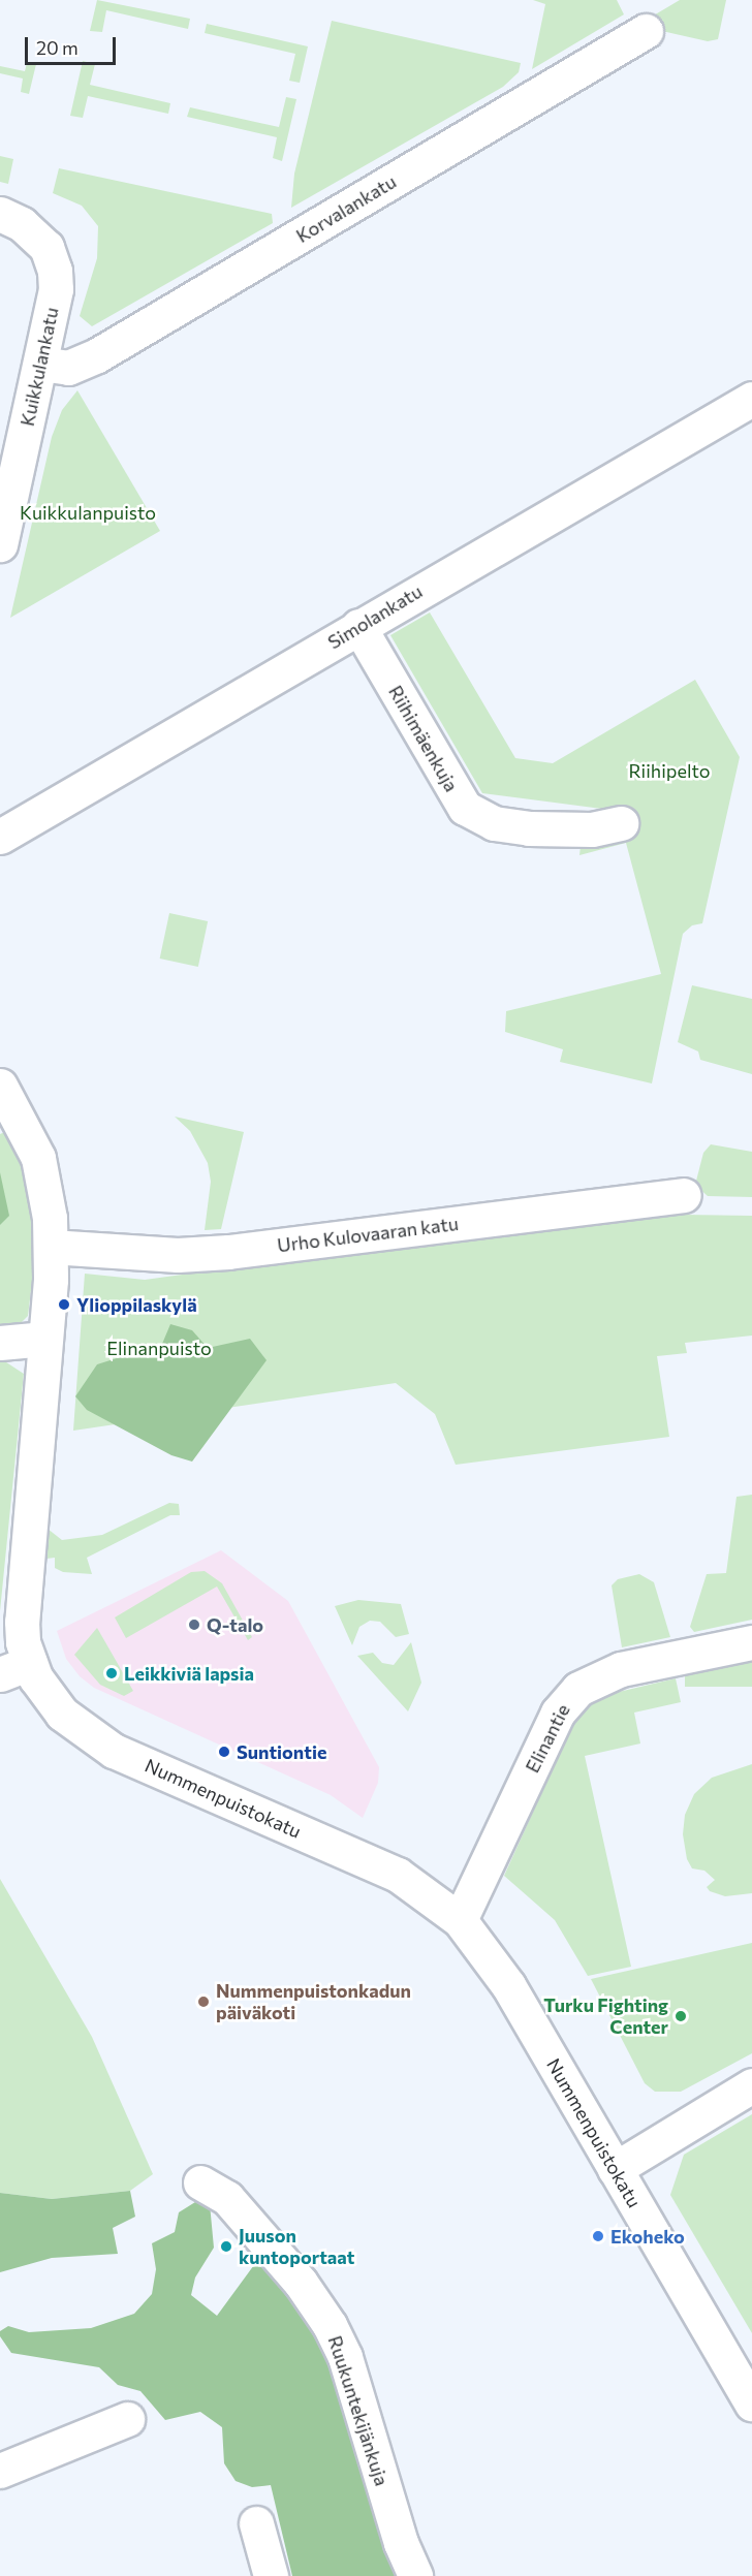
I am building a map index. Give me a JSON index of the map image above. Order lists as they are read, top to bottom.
{
  "streets": {
    "street": [
      "Korvalankatu",
      "Kuikkulankatu",
      "Simolankatu",
      "Riihimäenkuja",
      "Urho Kulovaaran katu",
      "Elinantie",
      "Nummenpuistokatu",
      "Ruukuntekijänkuja"
    ]
  },
  "crossings": [
    ["Korvalankatu", "Kuikkulankatu"],
    ["Simolankatu", "Riihimäenkuja"],
    ["Urho Kulovaaran katu", "Nummenpuistokatu"],
    ["Elinantie", "Nummenpuistokatu"]
  ],
  "parks": ["Kuikkulanpuisto", "Riihipelto", "Elinanpuisto"],
  "places": [
    "Ylioppilaskylä",
    "Q-talo",
    "Leikkiviä lapsia",
    "Suntiontie",
    "Nummenpuistonkadun päiväkoti",
    "Turku Fighting Center",
    "Ekoheko",
    "Juuson kuntoportaat"
  ],
  "scale_bar": "20 m"
}
